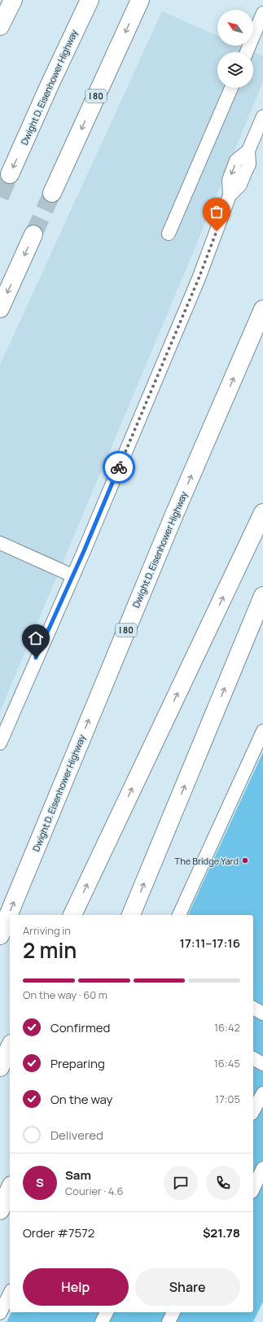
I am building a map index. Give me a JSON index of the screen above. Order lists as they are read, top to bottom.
{
  "streets": {
    "highway": ["Dwight D. Eisenhower Highway", "I 80"]
  },
  "places": ["The Bridge Yard"],
  "north": "top left",
  "page": {
    "heading": ["2 min", "Arriving in", "17:11–17:16"],
    "panel": [
      "Sam",
      "Courier · 4.6",
      "Order #7572",
      "$21.78"
    ],
    "bar": "On the way · 60 m",
    "list": [
      ["Confirmed", "16:42"],
      ["Preparing", "16:45"],
      ["On the way", "17:05"],
      "Delivered"
    ],
    "round": "S",
    "buttons": ["Help", "Share"]
  }
}
